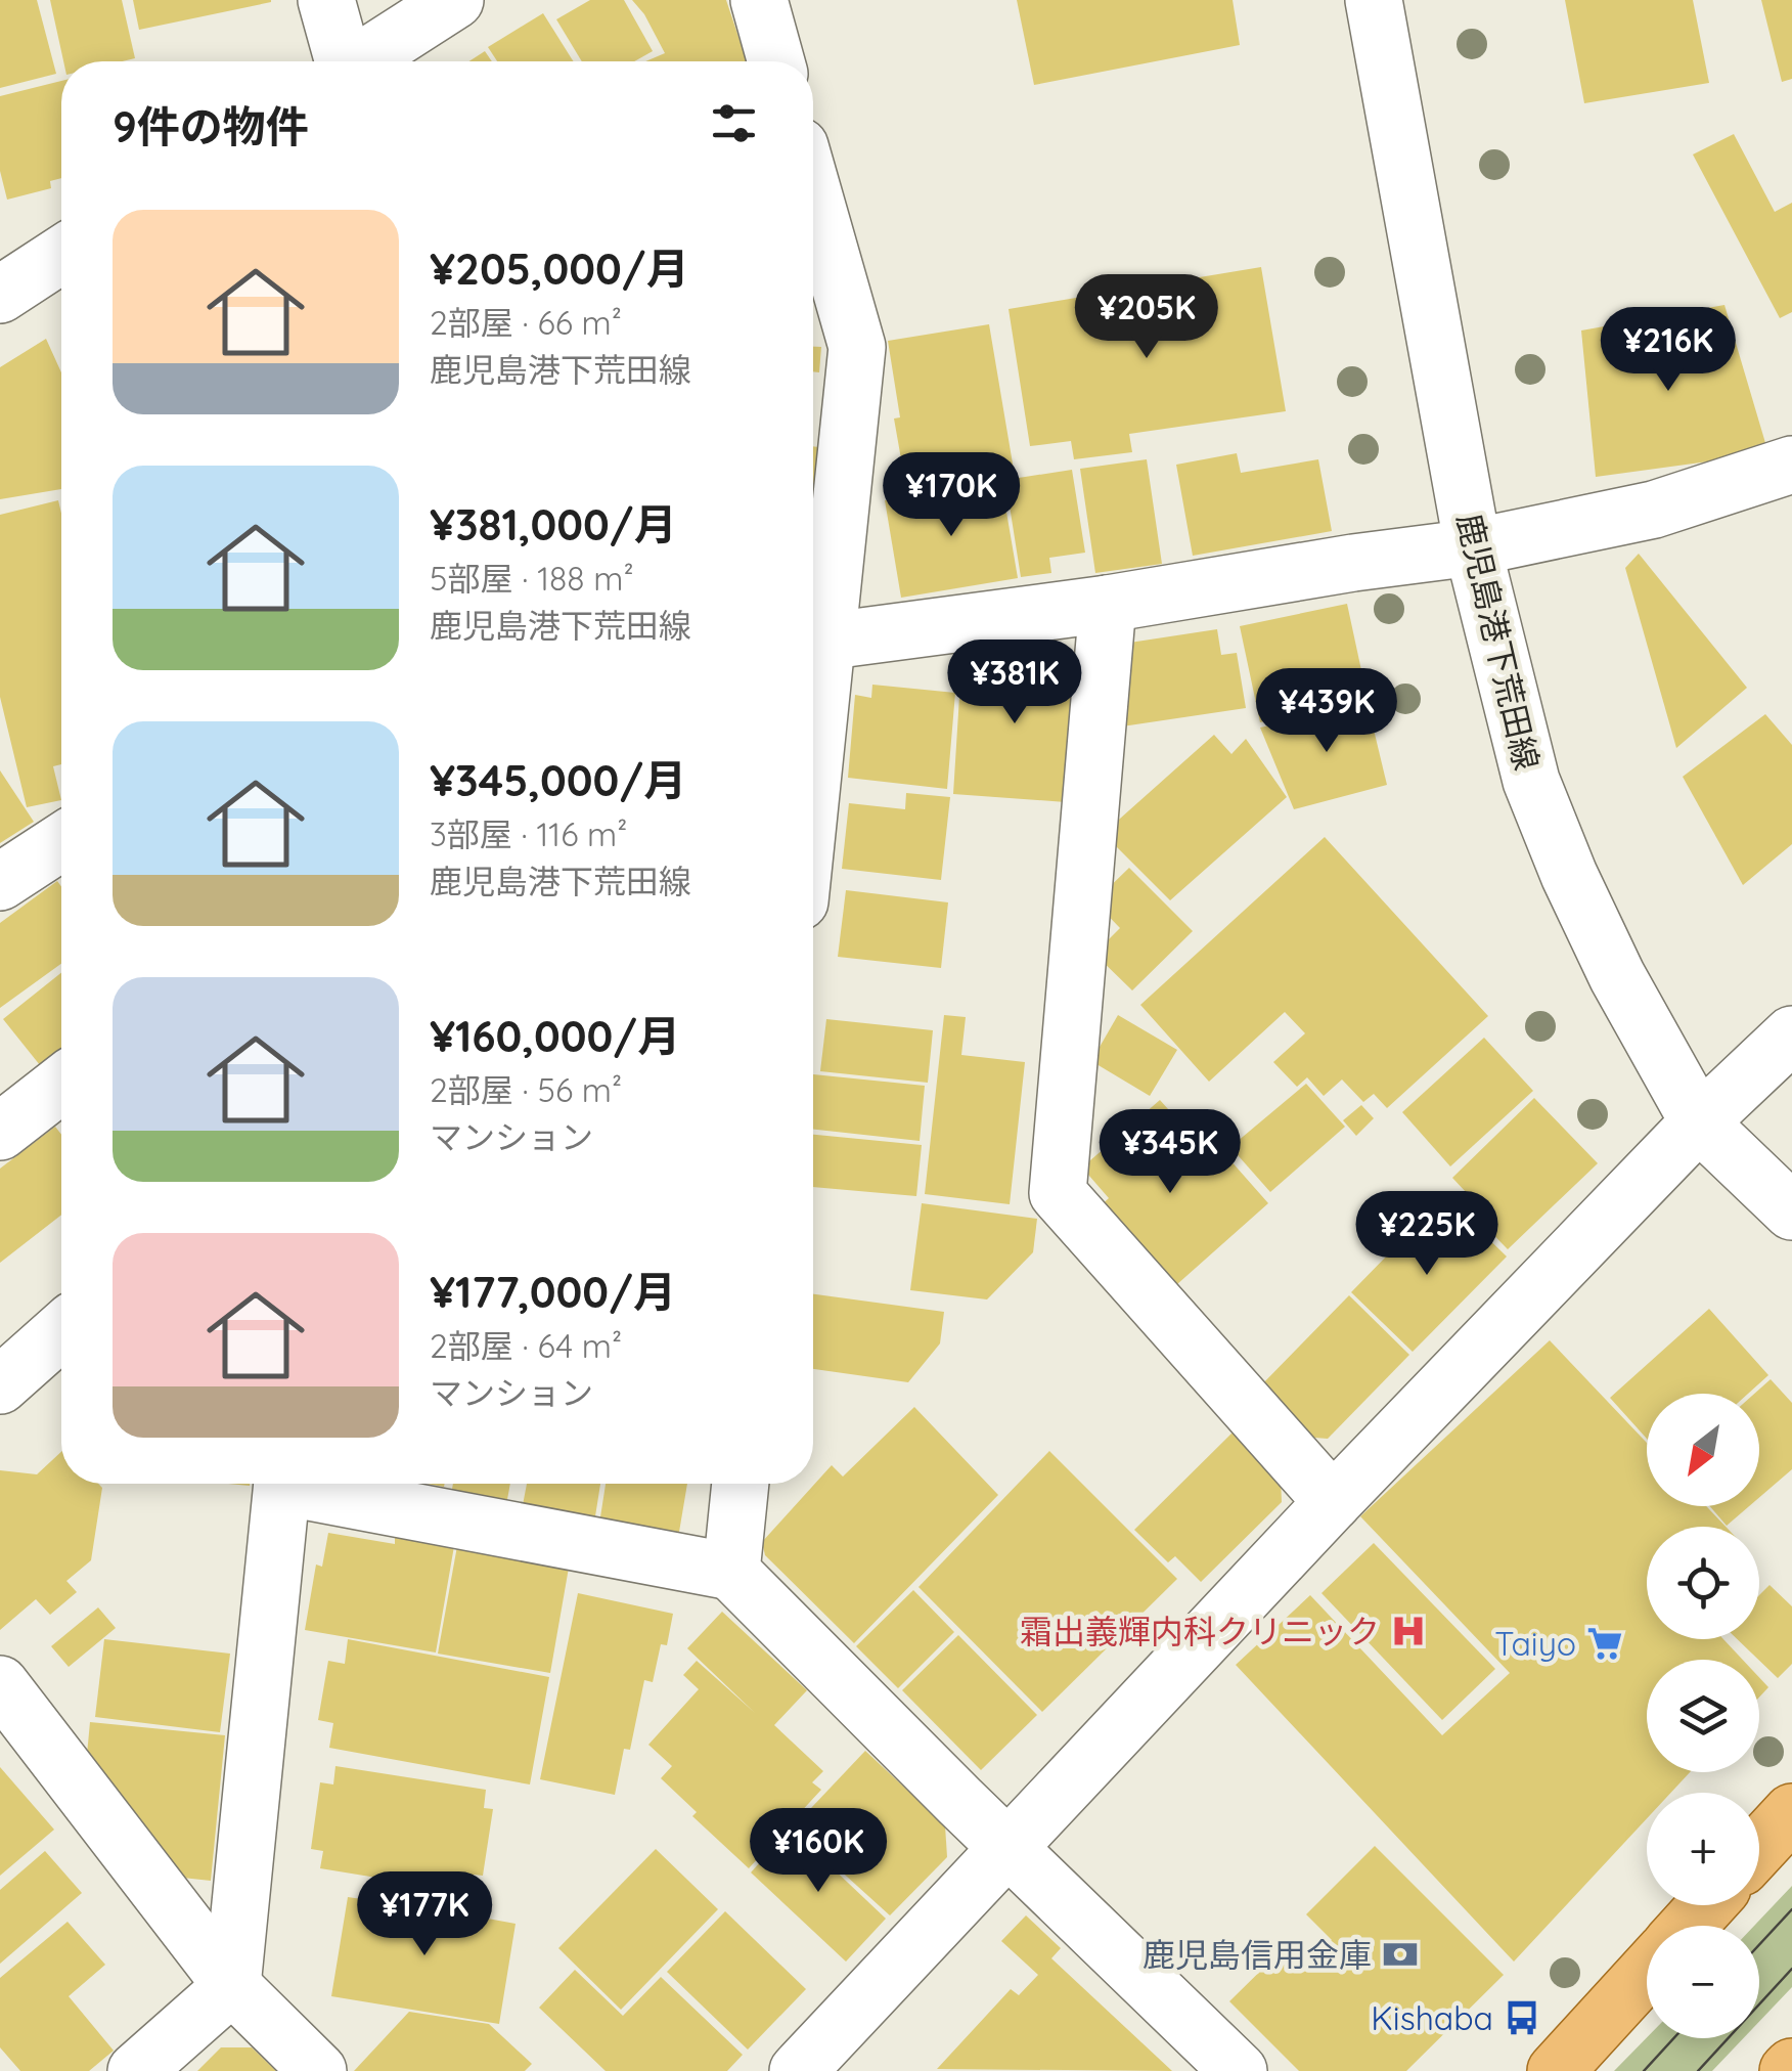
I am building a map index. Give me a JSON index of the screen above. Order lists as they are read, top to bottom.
{
  "streets": {
    "street": ["鹿児島港下荒田線"]
  },
  "places": {
    "hospital": ["霜出義輝内科クリニック"],
    "supermarket": ["Taiyo"],
    "bank": ["鹿児島信用金庫"],
    "bus stop": ["Kishaba"]
  },
  "north": "bottom left",
  "page": {
    "heading": "9件の物件",
    "list": [
      {
        "name": "¥205,000/月",
        "note": "2部屋 · 66 m² · 鹿児島港下荒田線"
      },
      {
        "name": "¥381,000/月",
        "note": "5部屋 · 188 m² · 鹿児島港下荒田線"
      },
      {
        "name": "¥345,000/月",
        "note": "3部屋 · 116 m² · 鹿児島港下荒田線"
      },
      {
        "name": "¥160,000/月",
        "note": "2部屋 · 56 m² · マンション"
      },
      {
        "name": "¥177,000/月",
        "note": "2部屋 · 64 m² · マンション"
      }
    ],
    "price": [
      "¥205K",
      "¥216K",
      "¥170K",
      "¥381K",
      "¥439K",
      "¥345K",
      "¥225K",
      "¥160K",
      "¥177K"
    ],
    "map_buttons": ["+", "−"]
  }
}
